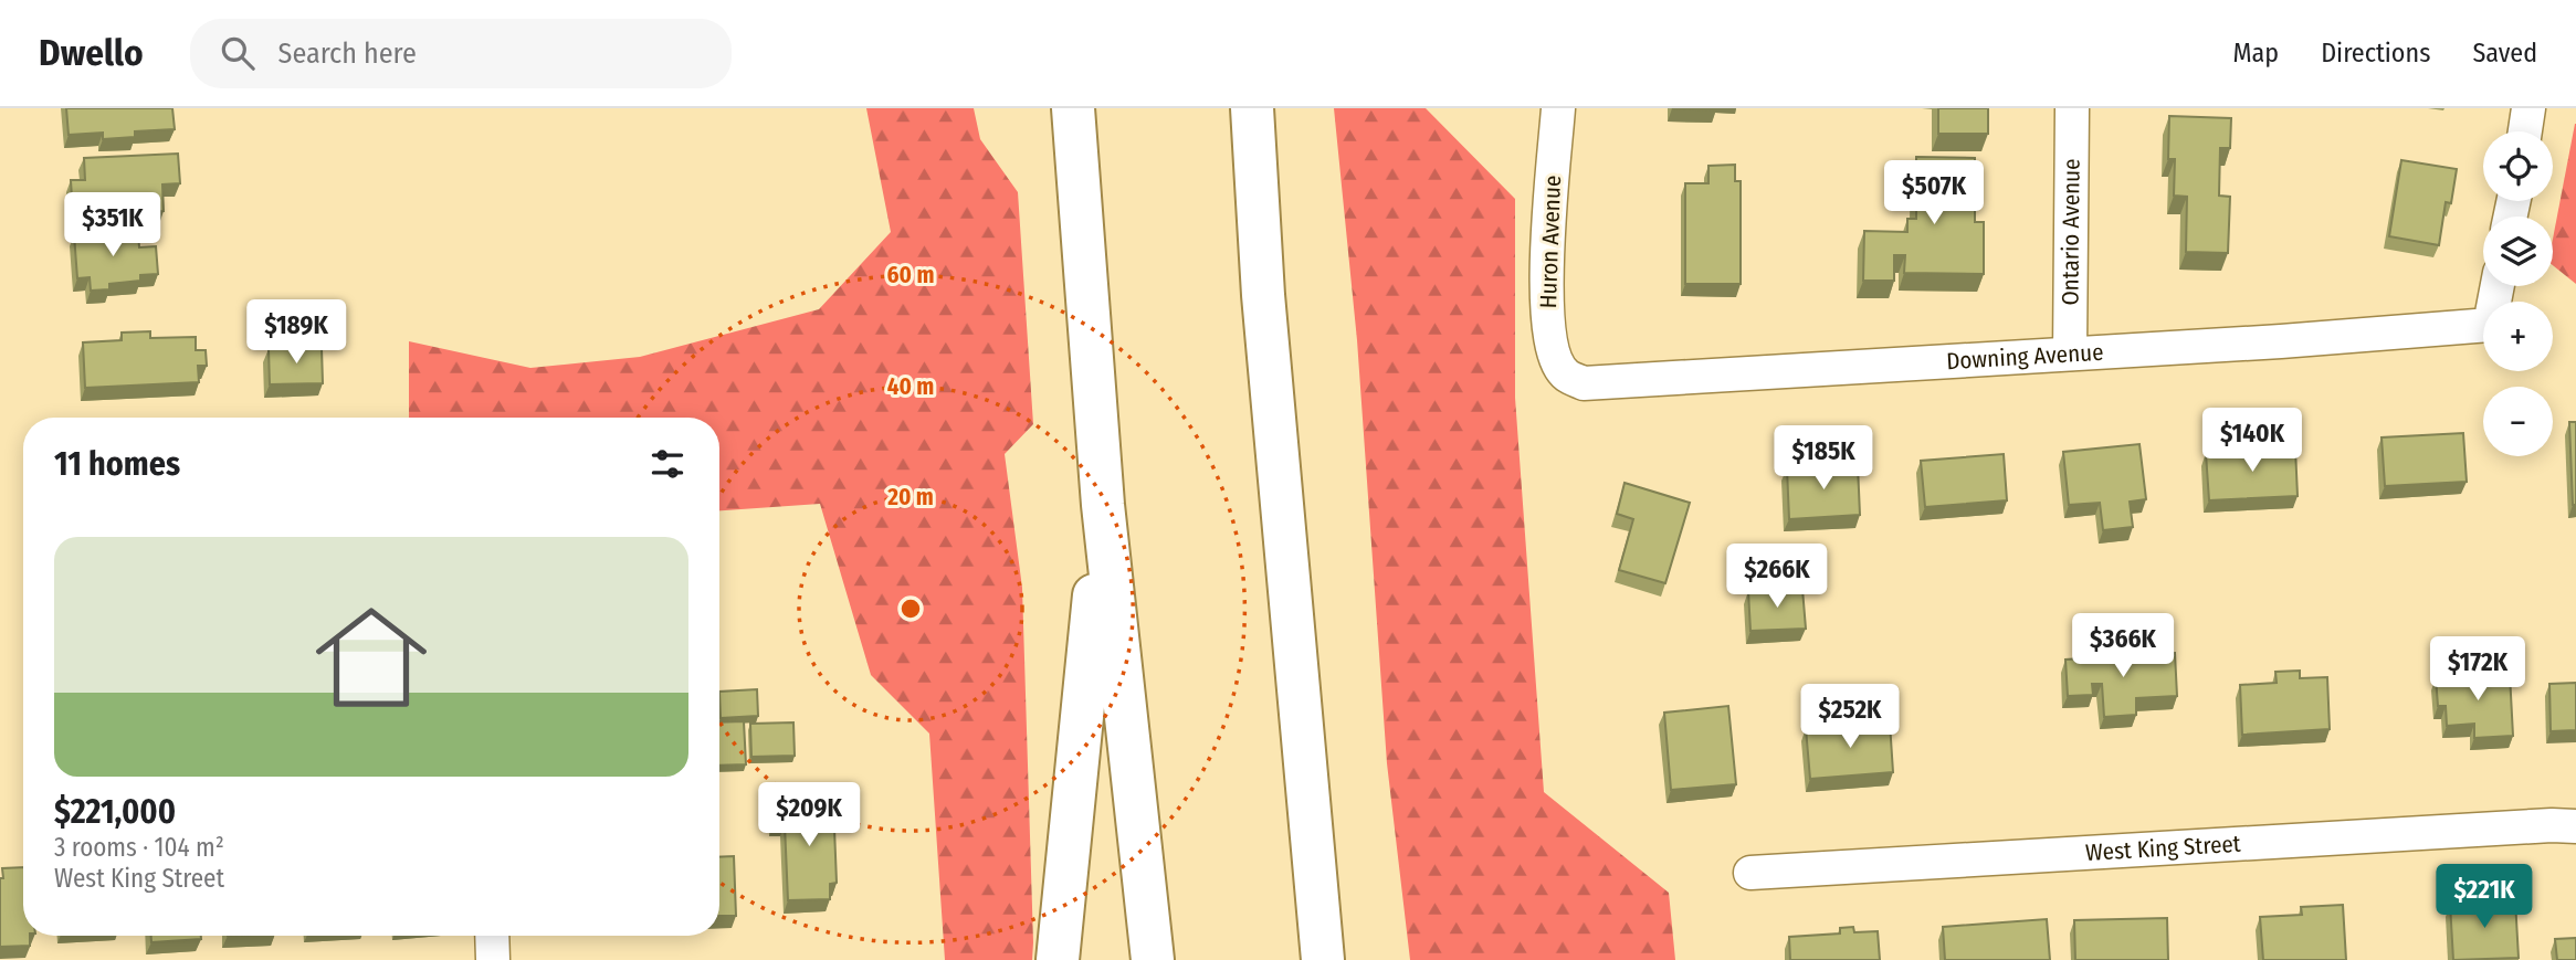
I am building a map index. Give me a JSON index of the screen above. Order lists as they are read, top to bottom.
{
  "streets": {
    "street": [
      "Ontario Avenue",
      "Huron Avenue",
      "Downing Avenue",
      "West King Street"
    ]
  },
  "crossings": [
    ["Ontario Avenue", "Downing Avenue"],
    ["Huron Avenue", "Downing Avenue"]
  ],
  "page": {
    "header": "Dwello",
    "search": "Search here",
    "nav": ["Map", "Directions", "Saved"],
    "map_buttons": ["+", "−"],
    "price": [
      "$507K",
      "$351K",
      "$189K",
      "$140K",
      "$185K",
      "$266K",
      "$366K",
      "$172K",
      "$252K",
      "$209K",
      "$221K"
    ],
    "heading": "11 homes",
    "list": [
      {
        "name": "$221,000",
        "note": "3 rooms · 104 m² · West King Street"
      }
    ]
  },
  "rings": ["60 m", "40 m", "20 m"]
}
